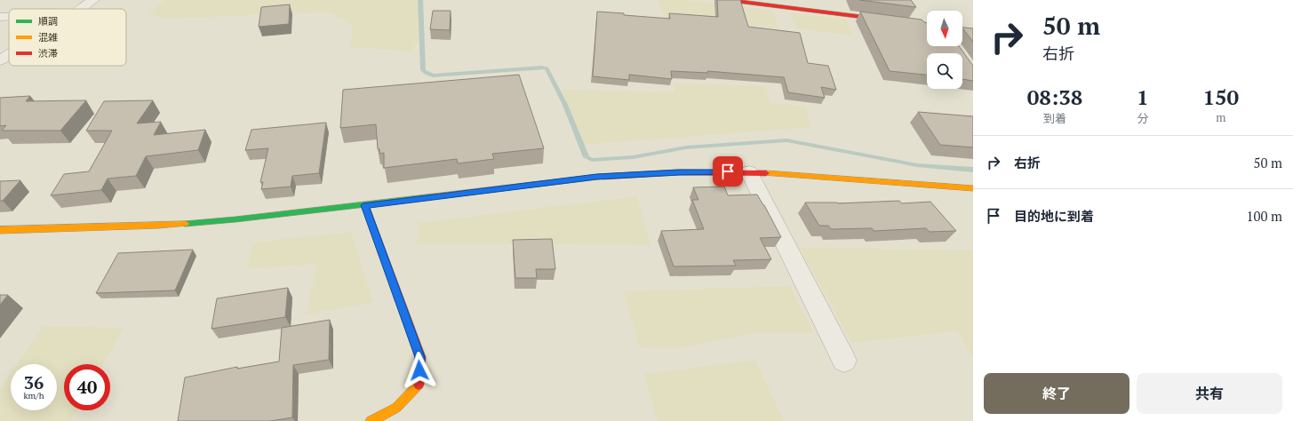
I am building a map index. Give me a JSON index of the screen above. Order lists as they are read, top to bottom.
{
  "legend": ["順調", "混雑", "渋滞"],
  "north": "bottom",
  "page": {
    "turn": ["50 m", "右折"],
    "eta": [
      "08:38",
      "到着",
      "1",
      "分",
      "150",
      "m"
    ],
    "list": [
      {
        "name": "右折",
        "value": "50 m"
      },
      {
        "name": "目的地に到着",
        "value": "100 m"
      }
    ],
    "speed": "36 km/h",
    "limit": "40",
    "buttons": ["終了", "共有"]
  }
}
